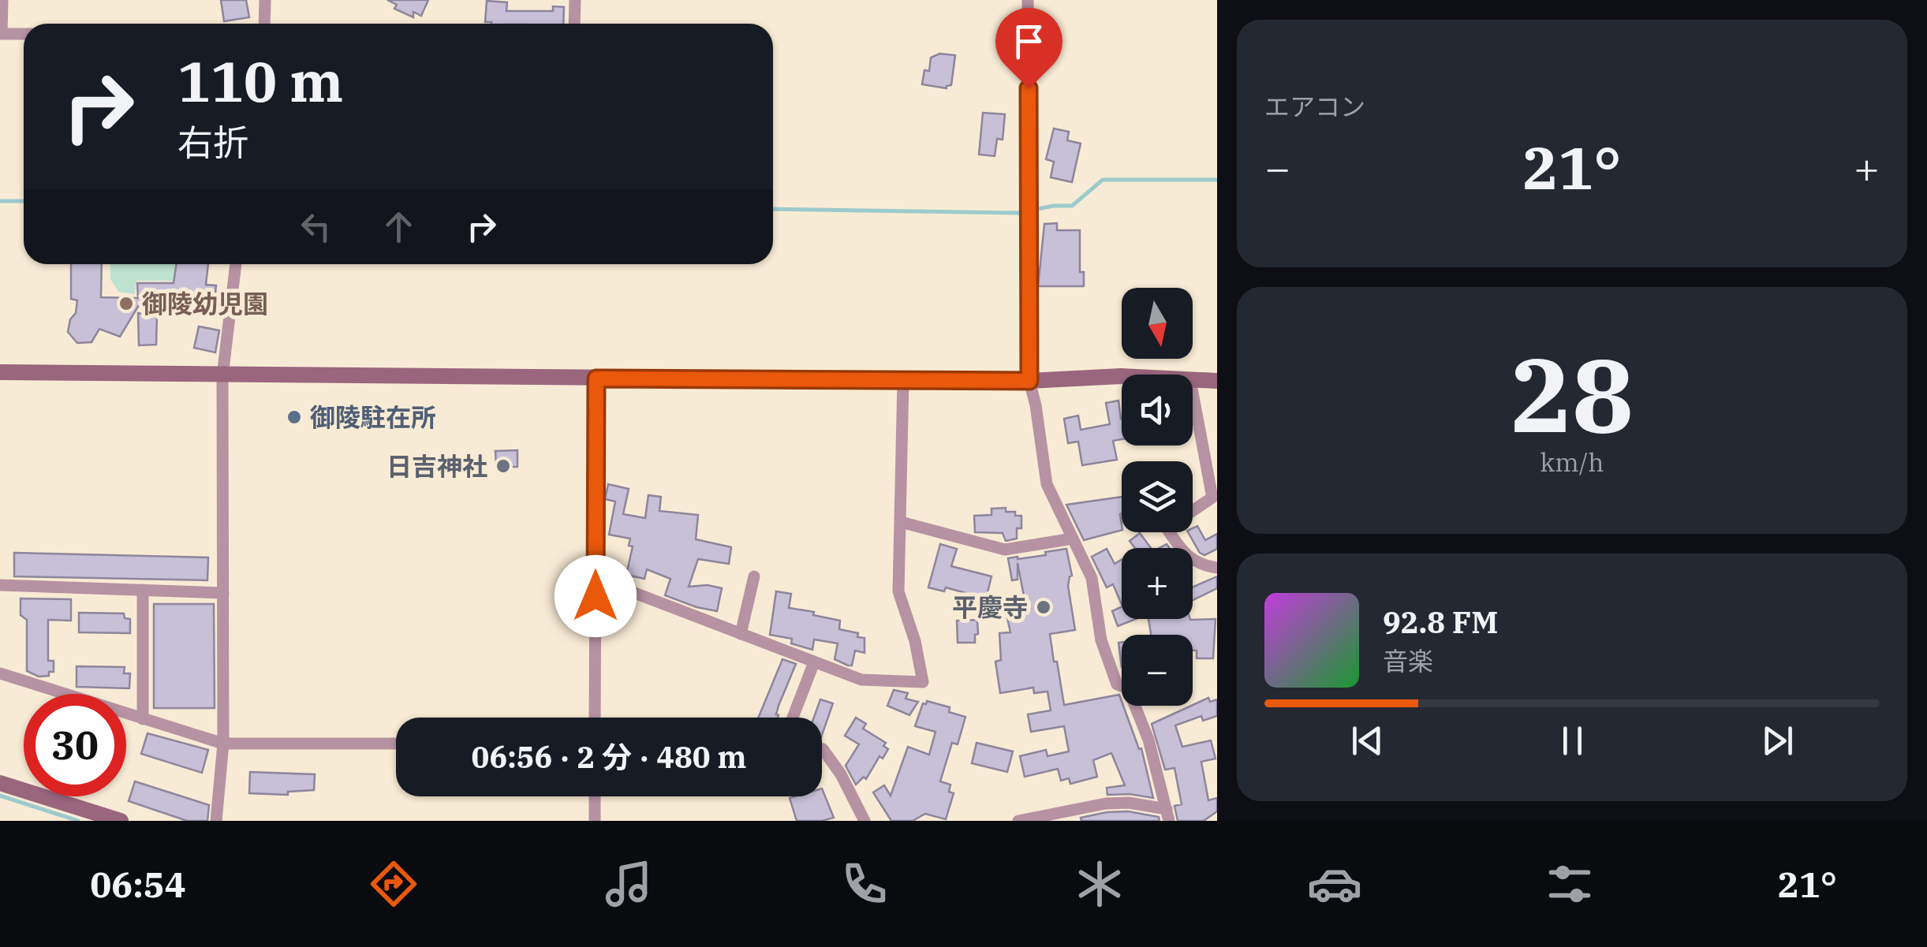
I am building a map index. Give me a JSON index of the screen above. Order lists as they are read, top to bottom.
{
  "places": [
    "御陵幼児園",
    "御陵駐在所",
    "日吉神社",
    "平慶寺"
  ],
  "north": "bottom",
  "page": {
    "tile": [
      "エアコン",
      ["28", "km/h"]
    ],
    "turn": ["110 m", "右折"],
    "heat": ["−", "21°", "+"],
    "map_buttons": ["+", "−"],
    "song": ["92.8 FM", "音楽"],
    "limit": "30",
    "trip": "06:56 · 2 分 · 480 m",
    "tabs": ["06:54", "21°"]
  }
}
